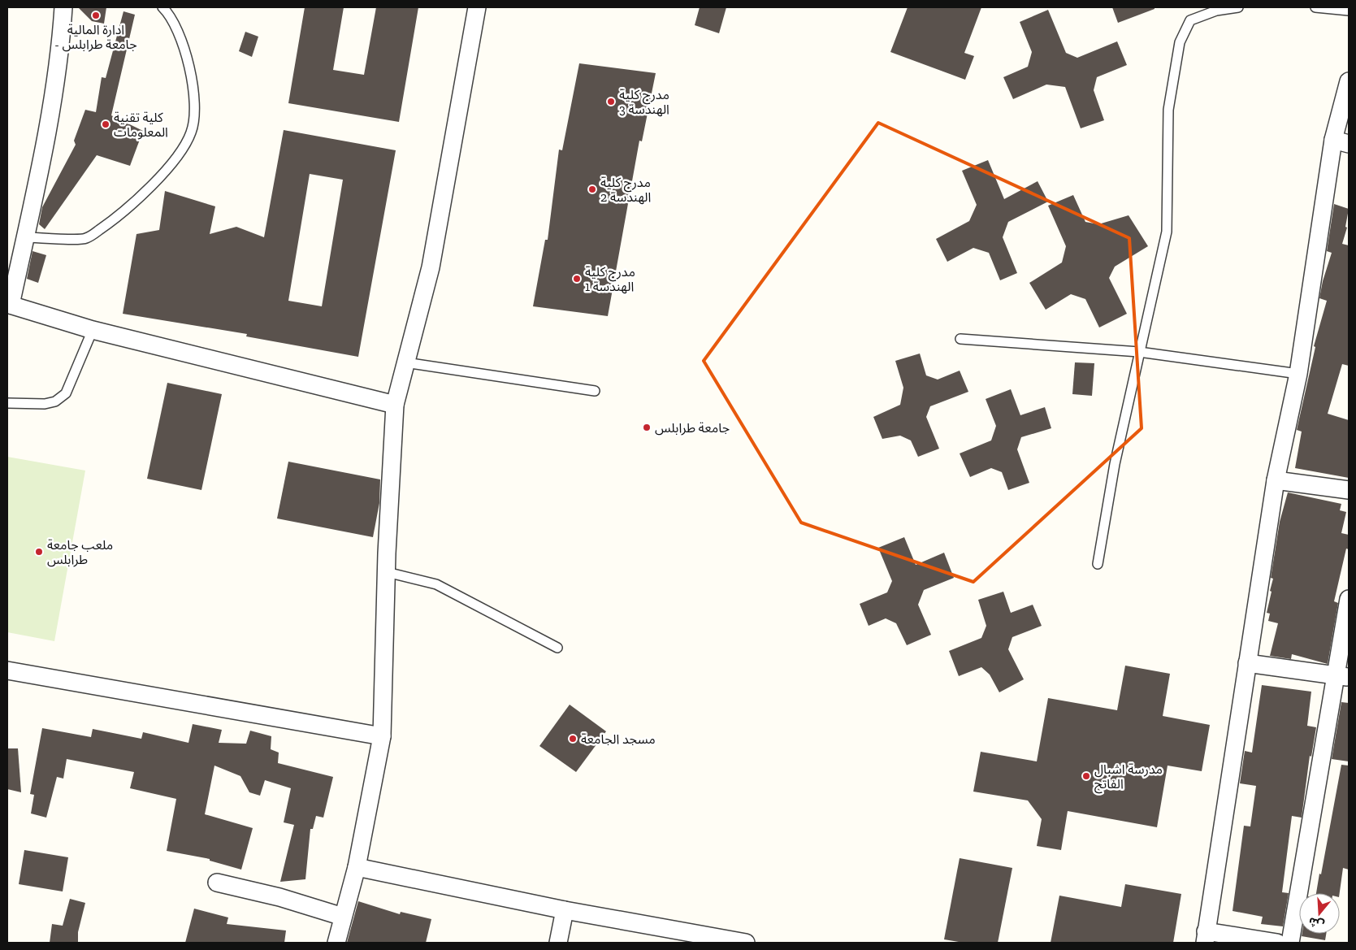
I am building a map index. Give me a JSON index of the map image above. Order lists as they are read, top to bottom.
{
  "places": [
    "ادارة المالية - جامعة طرابلس",
    "مدرج كلية الهندسة 3",
    "كلية تقنية المعلومات",
    "مدرج كلية الهندسة 2",
    "مدرج كلية الهندسة 1",
    "جامعة طرابلس",
    "ملعب جامعة طرابلس",
    "مسجد الجامعة",
    "مدرسة اشبال الفاتح"
  ],
  "north": "bottom"
}
